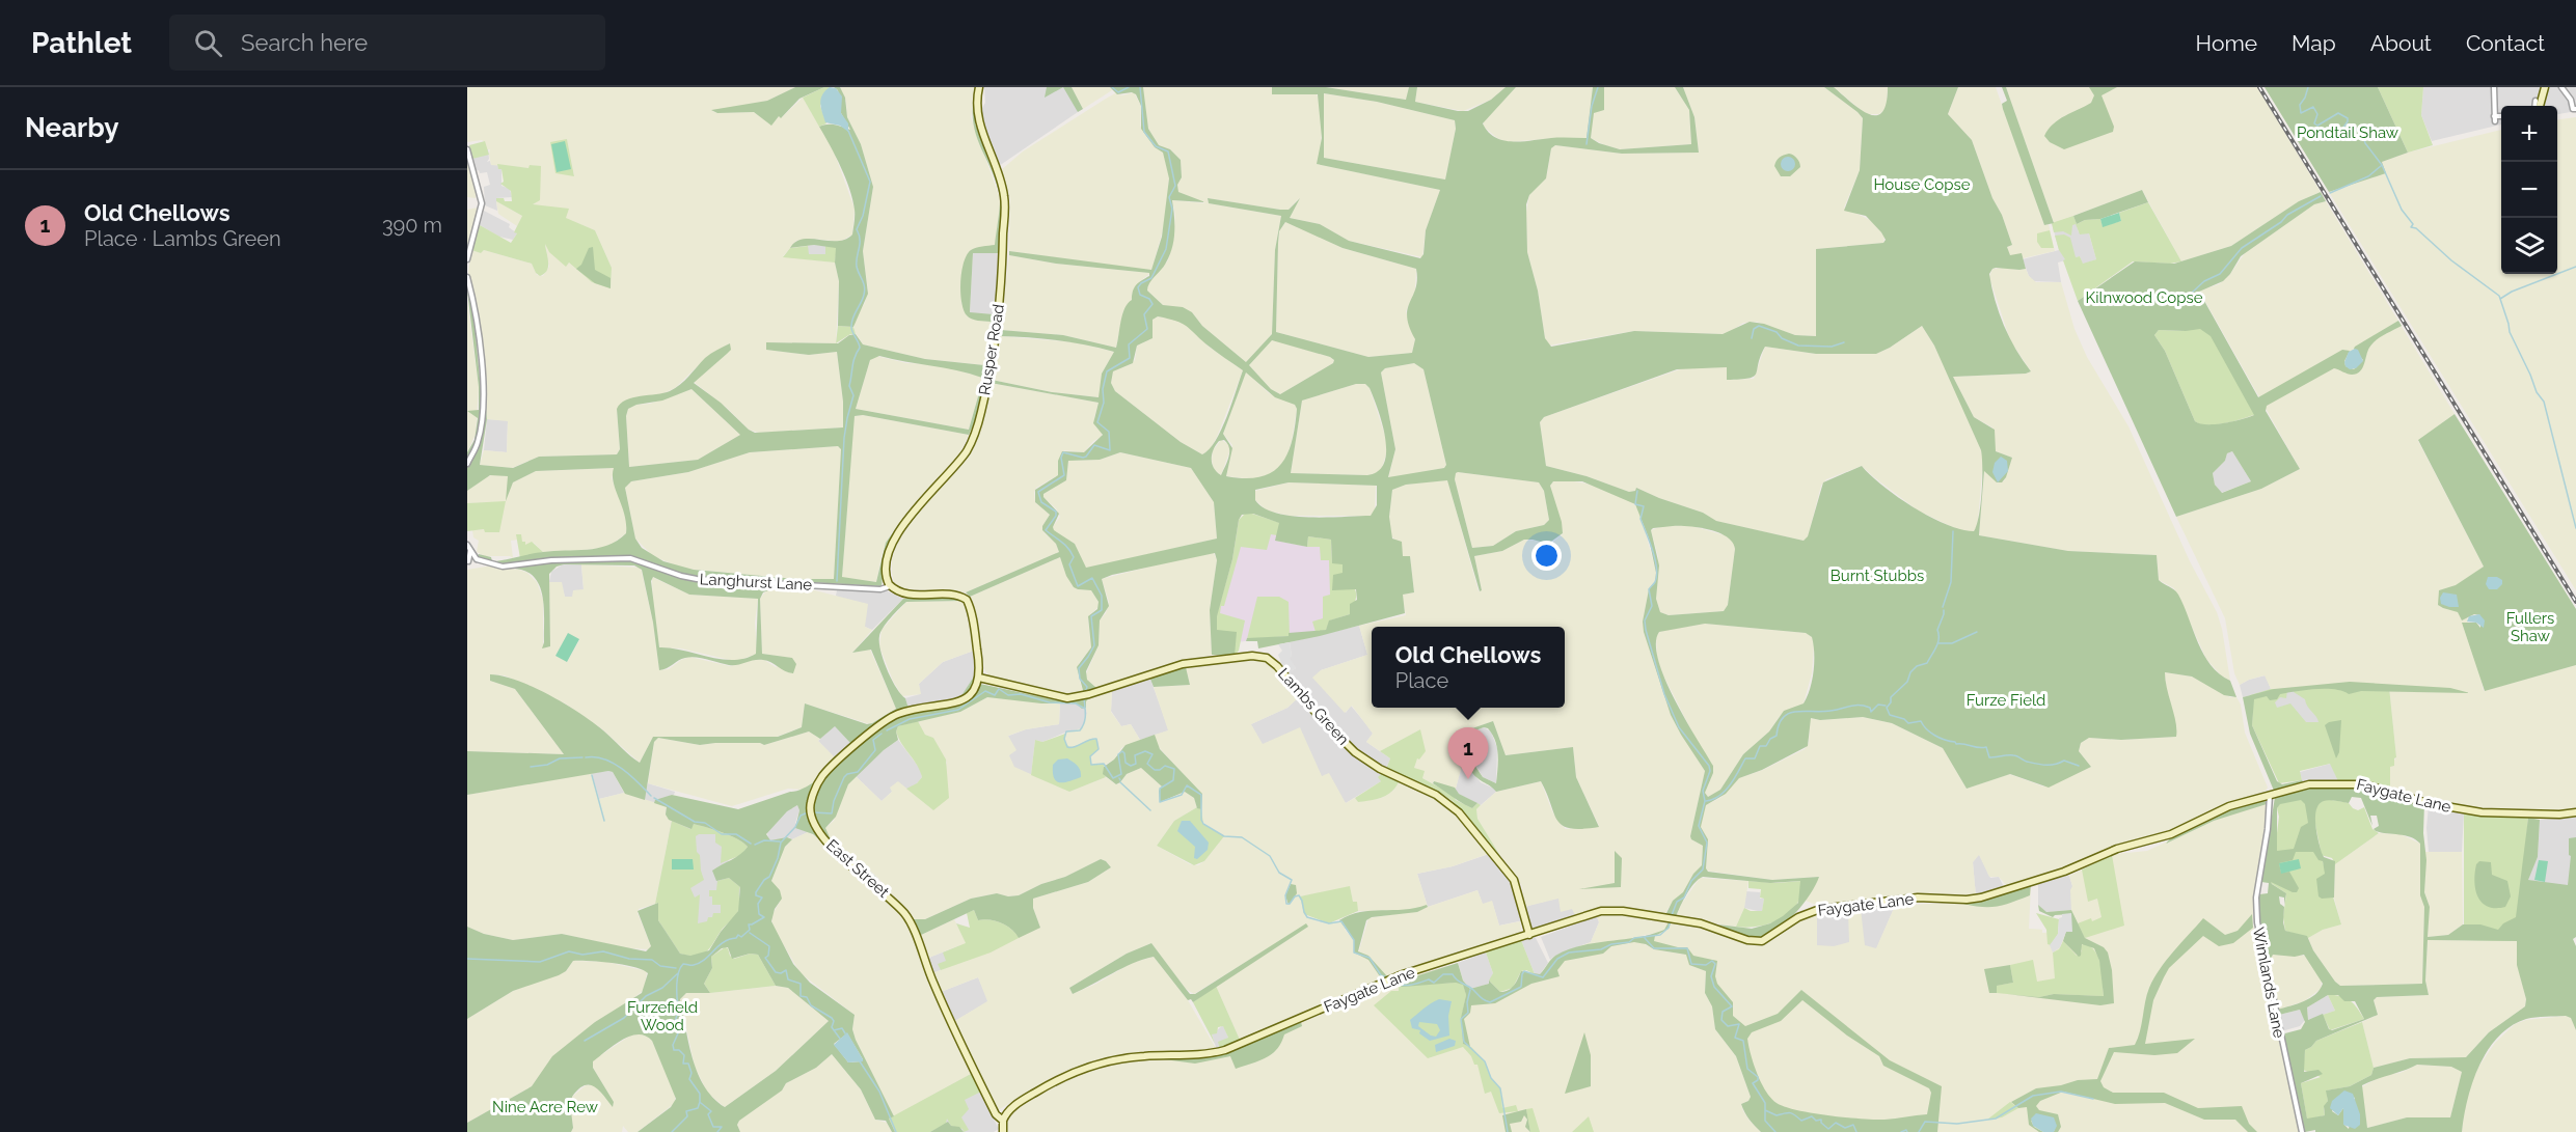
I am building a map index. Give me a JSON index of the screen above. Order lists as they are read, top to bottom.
{
  "streets": {
    "street": [
      "Rusper Road",
      "Langhurst Lane",
      "Lambs Green",
      "Faygate Lane",
      "East Street",
      "Wimlands Lane"
    ]
  },
  "crossings": [
    ["Rusper Road", "Langhurst Lane"],
    ["Lambs Green", "Faygate Lane"],
    ["Lambs Green", "East Street"],
    ["Faygate Lane", "East Street"],
    ["Faygate Lane", "Wimlands Lane"]
  ],
  "parks": [
    "Pondtail Shaw",
    "House Copse",
    "Kilnwood Copse",
    "Burnt Stubbs",
    "Fullers Shaw",
    "Furze Field",
    "Furzefield Wood",
    "Nine Acre Rew"
  ],
  "page": {
    "header": "Pathlet",
    "search": "Search here",
    "nav": [
      "Home",
      "Map",
      "About",
      "Contact"
    ],
    "heading": "Nearby",
    "map_buttons": ["+", "−"],
    "list": [
      {
        "mark": "1",
        "name": "Old Chellows",
        "note": "Place · Lambs Green",
        "value": "390 m"
      }
    ],
    "popup": ["Old Chellows", "Place"],
    "pins": "1"
  }
}
